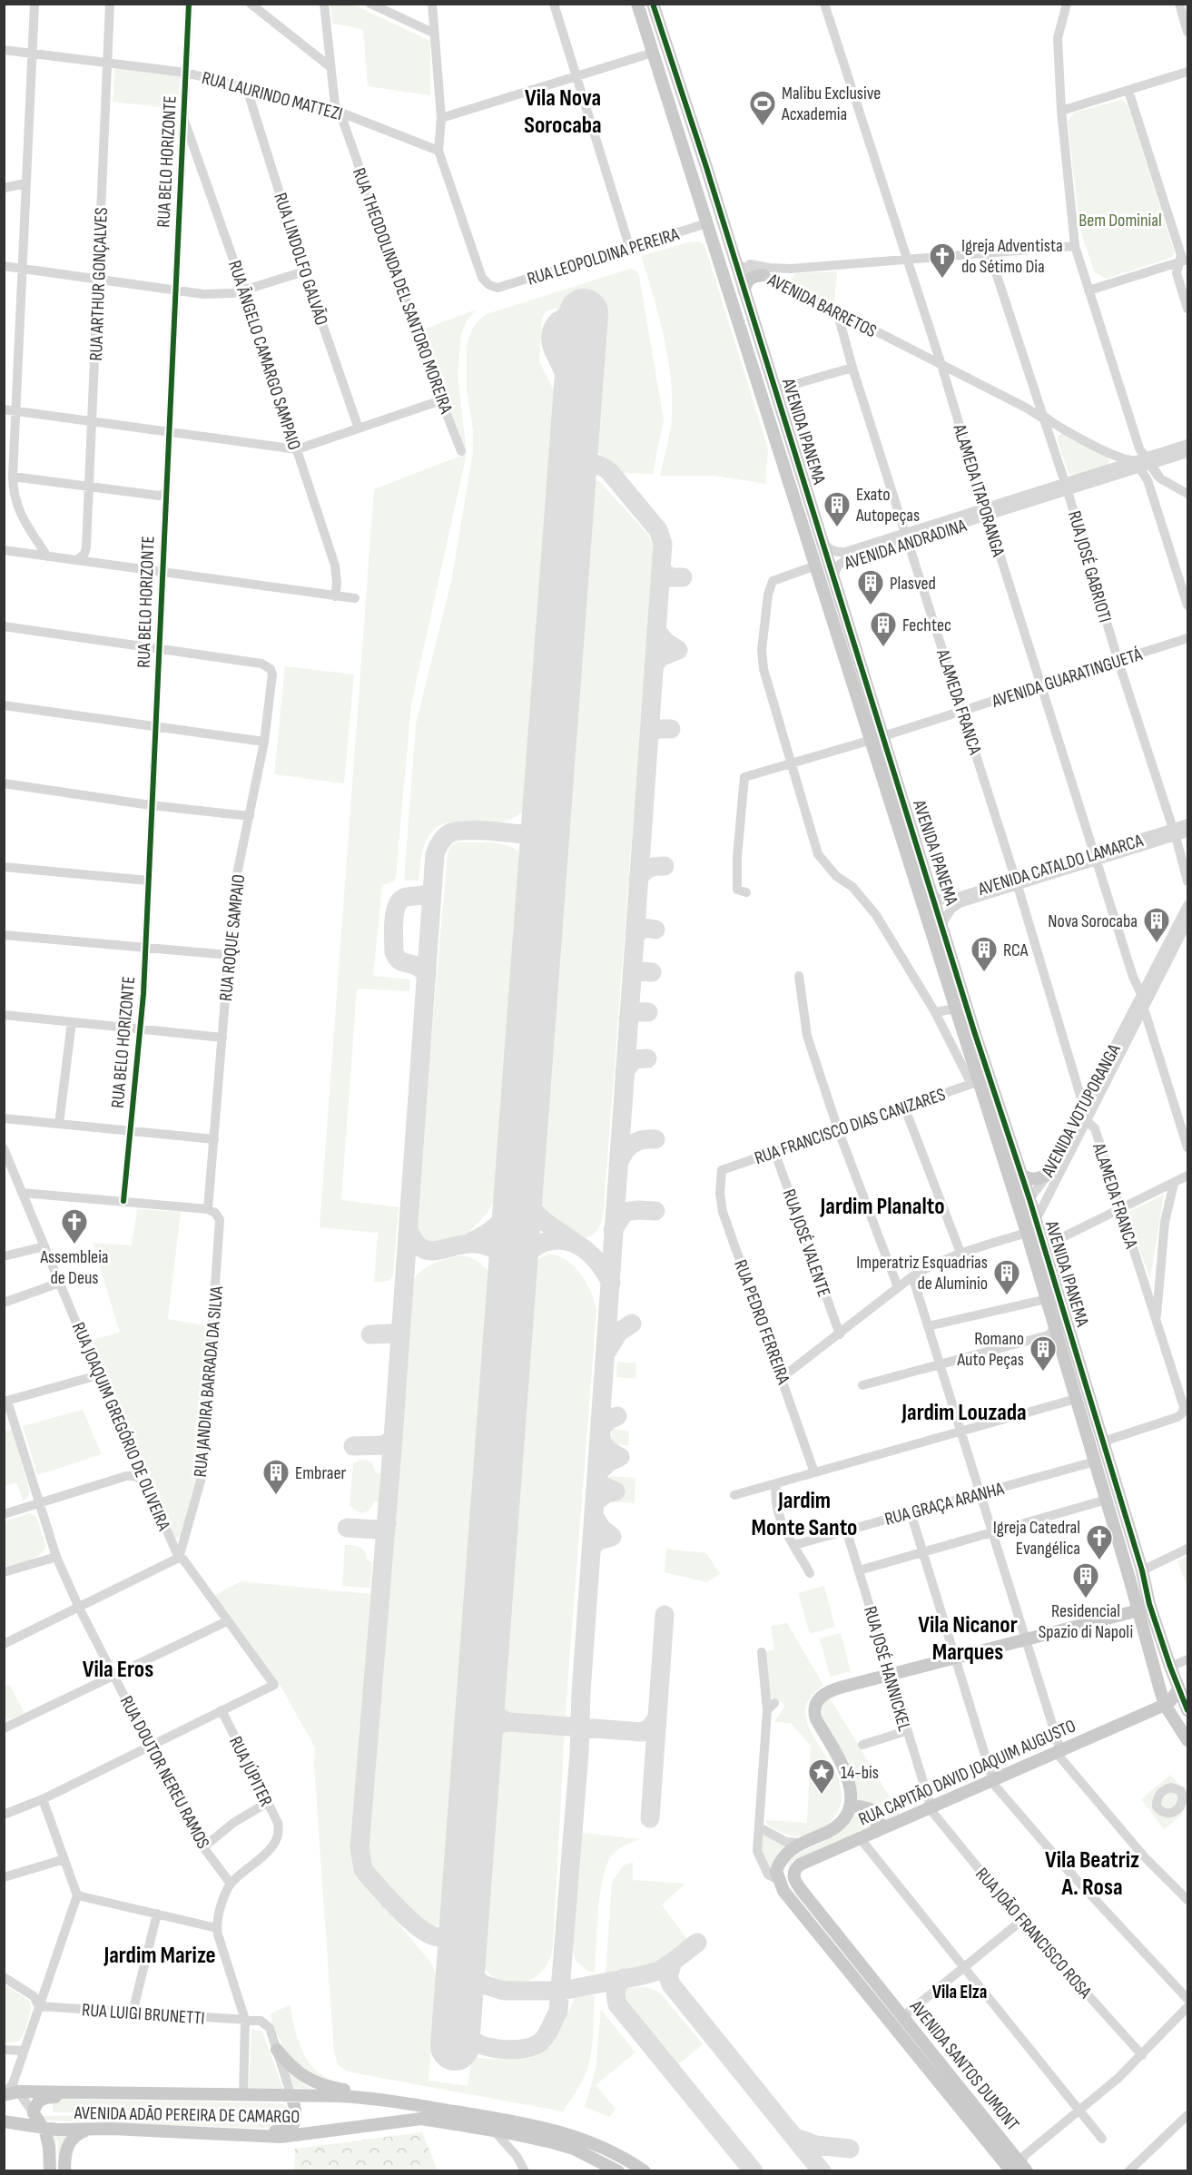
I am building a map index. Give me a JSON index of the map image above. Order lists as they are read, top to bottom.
{
  "streets": {
    "main road": [
      "AVENIDA IPANEMA",
      "RUA CAPITÃO DAVID JOAQUIM AUGUSTO",
      "AVENIDA SANTOS DUMONT",
      "AVENIDA ADÃO PEREIRA DE CAMARGO"
    ],
    "street": [
      "RUA LAURINDO MATTEZI",
      "RUA BELO HORIZONTE",
      "RUA LEOPOLDINA PEREIRA",
      "RUA LINDOLFO GALVÃO",
      "RUA ARTHUR GONÇALVES",
      "RUA THEODOLINDA DEL SANTORO MOREIRA",
      "AVENIDA BARRETOS",
      "RUA ÂNGELO CAMARGO SAMPAIO",
      "ALAMEDA ITAPORANGA",
      "AVENIDA ANDRADINA",
      "RUA JOSÉ GABRIOTI",
      "AVENIDA GUARATINGUETÁ",
      "ALAMEDA FRANCA",
      "AVENIDA CATALDO LAMARCA",
      "RUA ROQUE SAMPAIO",
      "AVENIDA VOTUPORANGA",
      "RUA FRANCISCO DIAS CANIZARES",
      "RUA JOSÉ VALENTE",
      "RUA PEDRO FERREIRA",
      "RUA JANDIRA BARRADA DA SILVA",
      "RUA JOAQUIM GREGÓRIO DE OLIVEIRA",
      "RUA GRAÇA ARANHA",
      "RUA JOSÉ HANNICKEL",
      "RUA JÚPITER",
      "RUA DOUTOR NEREU RAMOS",
      "RUA JOÃO FRANCISCO ROSA",
      "RUA LUIGI BRUNETTI"
    ]
  },
  "crossings": [
    ["RUA LAURINDO MATTEZI", "RUA BELO HORIZONTE"],
    ["RUA LAURINDO MATTEZI", "RUA LEOPOLDINA PEREIRA"],
    ["RUA LAURINDO MATTEZI", "RUA LINDOLFO GALVÃO"],
    ["RUA LAURINDO MATTEZI", "RUA ARTHUR GONÇALVES"],
    ["RUA LAURINDO MATTEZI", "RUA THEODOLINDA DEL SANTORO MOREIRA"],
    ["RUA BELO HORIZONTE", "RUA ÂNGELO CAMARGO SAMPAIO"],
    ["RUA BELO HORIZONTE", "RUA ROQUE SAMPAIO"],
    ["RUA LEOPOLDINA PEREIRA", "AVENIDA IPANEMA"],
    ["AVENIDA BARRETOS", "AVENIDA IPANEMA"],
    ["AVENIDA BARRETOS", "ALAMEDA ITAPORANGA"],
    ["AVENIDA BARRETOS", "AVENIDA ANDRADINA"],
    ["AVENIDA BARRETOS", "RUA JOSÉ GABRIOTI"],
    ["AVENIDA BARRETOS", "ALAMEDA FRANCA"],
    ["AVENIDA IPANEMA", "AVENIDA ANDRADINA"],
    ["AVENIDA IPANEMA", "AVENIDA GUARATINGUETÁ"],
    ["AVENIDA IPANEMA", "ALAMEDA FRANCA"],
    ["AVENIDA IPANEMA", "AVENIDA CATALDO LAMARCA"],
    ["AVENIDA IPANEMA", "AVENIDA VOTUPORANGA"],
    ["AVENIDA IPANEMA", "RUA FRANCISCO DIAS CANIZARES"],
    ["AVENIDA IPANEMA", "RUA GRAÇA ARANHA"],
    ["AVENIDA IPANEMA", "RUA CAPITÃO DAVID JOAQUIM AUGUSTO"],
    ["ALAMEDA ITAPORANGA", "AVENIDA ANDRADINA"],
    ["ALAMEDA ITAPORANGA", "AVENIDA GUARATINGUETÁ"],
    ["ALAMEDA ITAPORANGA", "AVENIDA CATALDO LAMARCA"],
    ["ALAMEDA ITAPORANGA", "AVENIDA VOTUPORANGA"],
    ["AVENIDA ANDRADINA", "RUA JOSÉ GABRIOTI"],
    ["AVENIDA ANDRADINA", "ALAMEDA FRANCA"],
    ["RUA JOSÉ GABRIOTI", "AVENIDA GUARATINGUETÁ"],
    ["RUA JOSÉ GABRIOTI", "AVENIDA CATALDO LAMARCA"],
    ["AVENIDA GUARATINGUETÁ", "ALAMEDA FRANCA"],
    ["ALAMEDA FRANCA", "AVENIDA CATALDO LAMARCA"],
    ["ALAMEDA FRANCA", "AVENIDA VOTUPORANGA"],
    ["RUA ROQUE SAMPAIO", "RUA JANDIRA BARRADA DA SILVA"],
    ["RUA FRANCISCO DIAS CANIZARES", "RUA JOSÉ VALENTE"],
    ["RUA FRANCISCO DIAS CANIZARES", "RUA PEDRO FERREIRA"],
    ["RUA JANDIRA BARRADA DA SILVA", "RUA JOAQUIM GREGÓRIO DE OLIVEIRA"],
    ["RUA JOAQUIM GREGÓRIO DE OLIVEIRA", "RUA JÚPITER"],
    ["RUA GRAÇA ARANHA", "RUA JOSÉ HANNICKEL"],
    ["RUA JOSÉ HANNICKEL", "RUA CAPITÃO DAVID JOAQUIM AUGUSTO"],
    ["RUA JOSÉ HANNICKEL", "RUA JOÃO FRANCISCO ROSA"],
    ["RUA JÚPITER", "RUA DOUTOR NEREU RAMOS"],
    ["RUA CAPITÃO DAVID JOAQUIM AUGUSTO", "RUA JOÃO FRANCISCO ROSA"],
    ["RUA CAPITÃO DAVID JOAQUIM AUGUSTO", "AVENIDA SANTOS DUMONT"]
  ],
  "districts": [
    "Vila Nova Sorocaba",
    "Jardim Planalto",
    "Jardim Louzada",
    "Jardim Monte Santo",
    "Vila Nicanor Marques",
    "Vila Eros",
    "Vila Beatriz A. Rosa",
    "Jardim Marize",
    "Vila Elza"
  ],
  "parks": ["Bem Dominial"],
  "places": {
    "sports": ["Malibu Exclusive Acxademia"],
    "church": ["Igreja Adventista do Sétimo Dia", "Assembleia de Deus", "Igreja Catedral Evangélica"],
    "building": [
      "Exato Autopeças",
      "Plasved",
      "Fechtec",
      "Nova Sorocaba",
      "RCA",
      "Imperatriz Esquadrias de Aluminio",
      "Romano Auto Peças",
      "Embraer",
      "Residencial Spazio di Napoli"
    ],
    "place": ["14-bis"]
  }
}
